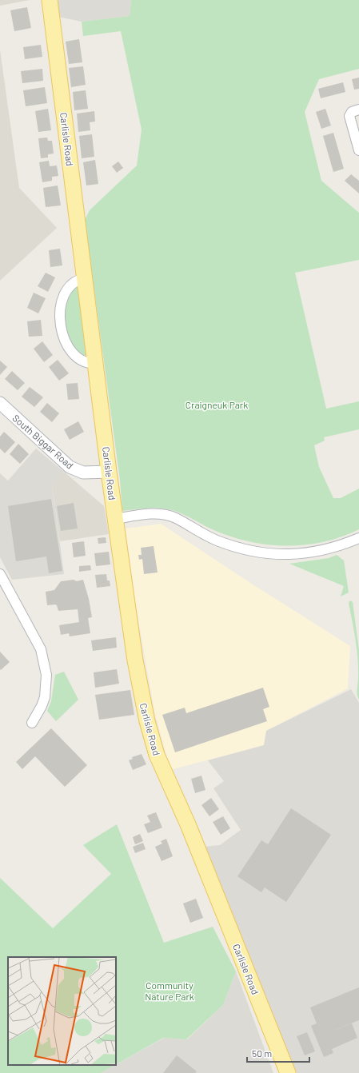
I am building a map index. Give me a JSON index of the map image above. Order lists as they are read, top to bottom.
{
  "streets": {
    "main road": ["Carlisle Road"],
    "street": ["South Biggar Road"]
  },
  "crossings": [
    ["Carlisle Road", "South Biggar Road"]
  ],
  "parks": ["Craigneuk Park", "Community Nature Park"],
  "scale_bar": "50 m"
}
